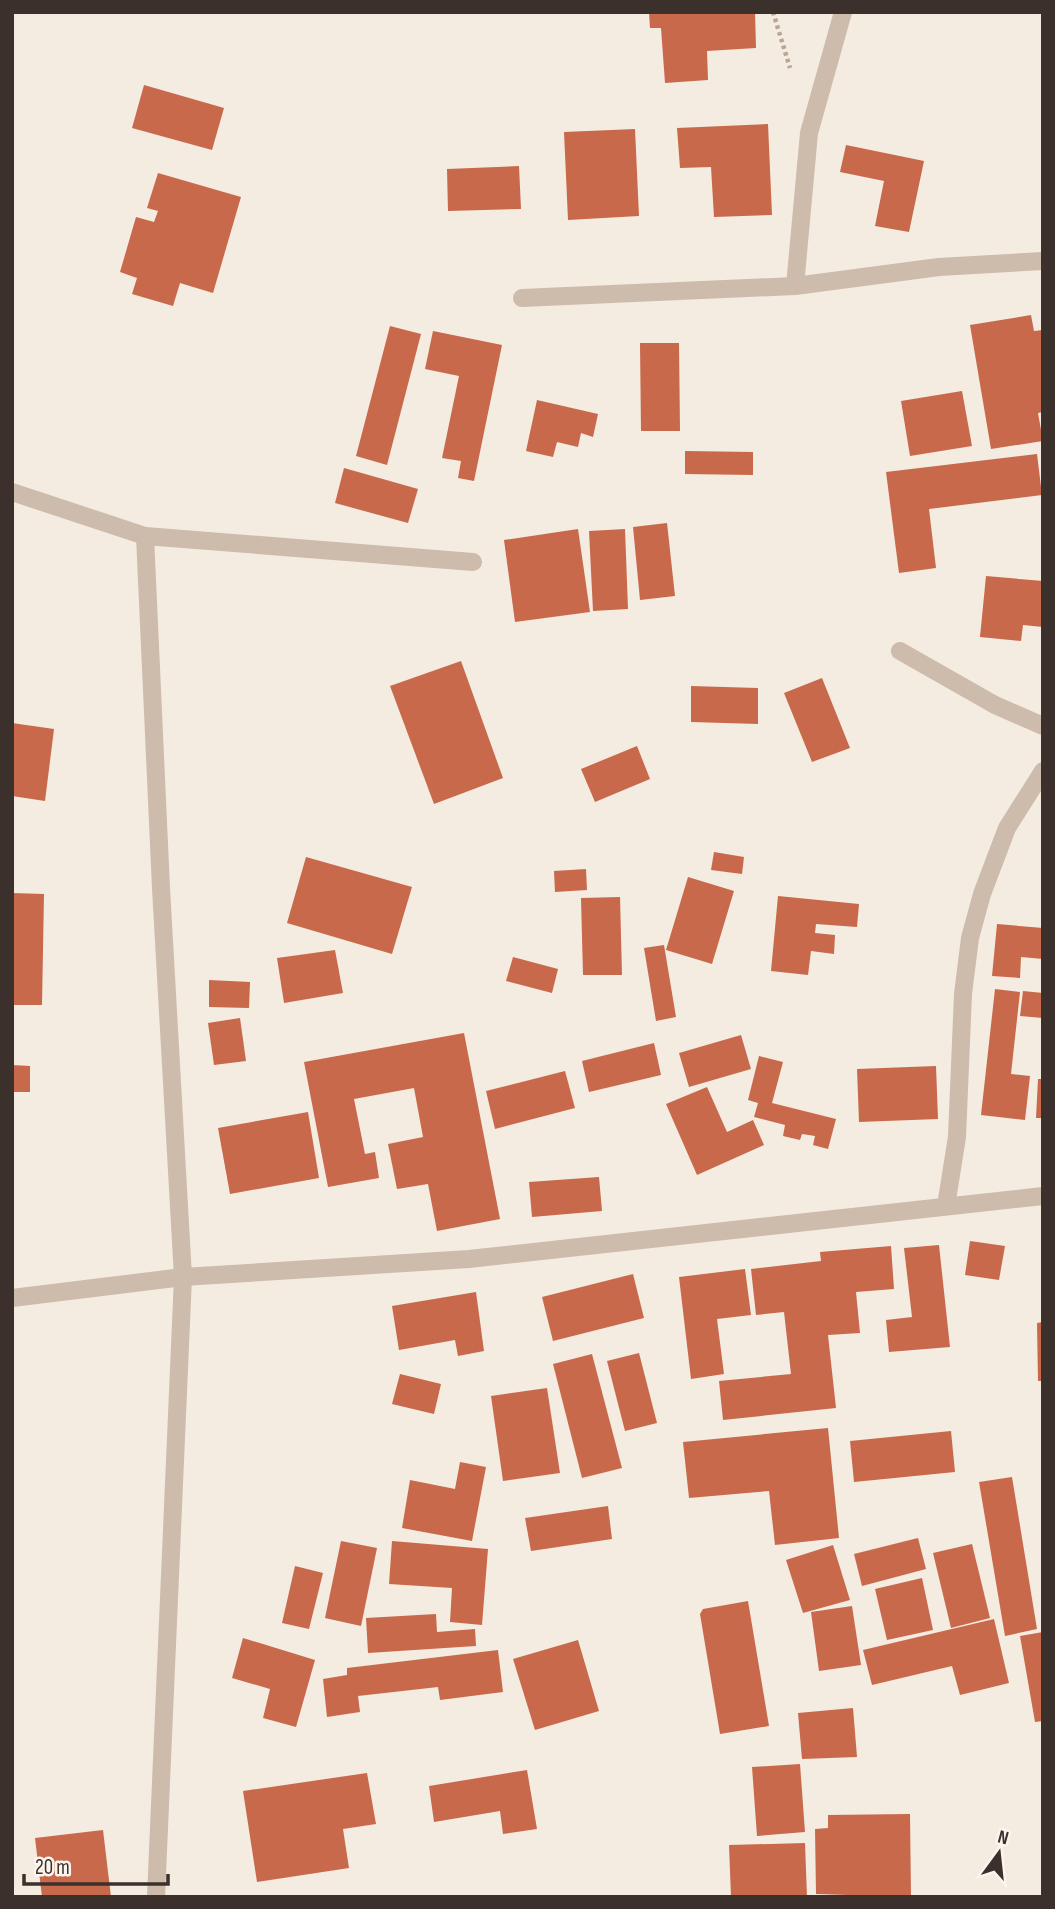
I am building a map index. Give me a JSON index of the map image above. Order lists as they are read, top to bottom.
{
  "scale_bar": "20 m",
  "north": "top"
}
